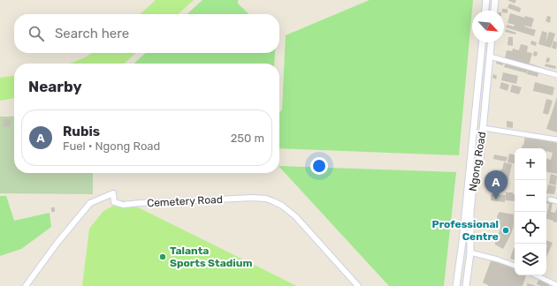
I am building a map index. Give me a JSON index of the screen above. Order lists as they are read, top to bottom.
{
  "streets": {
    "main road": ["Ngong Road"],
    "street": ["Cemetery Road"]
  },
  "places": ["Professional Centre", "Talanta Sports Stadium"],
  "north": "bottom right",
  "page": {
    "search": "Search here",
    "heading": "Nearby",
    "list": [
      {
        "mark": "A",
        "name": "Rubis",
        "note": "Fuel · Ngong Road",
        "value": "250 m"
      }
    ],
    "map_buttons": ["+", "−"],
    "pins": "A"
  }
}
